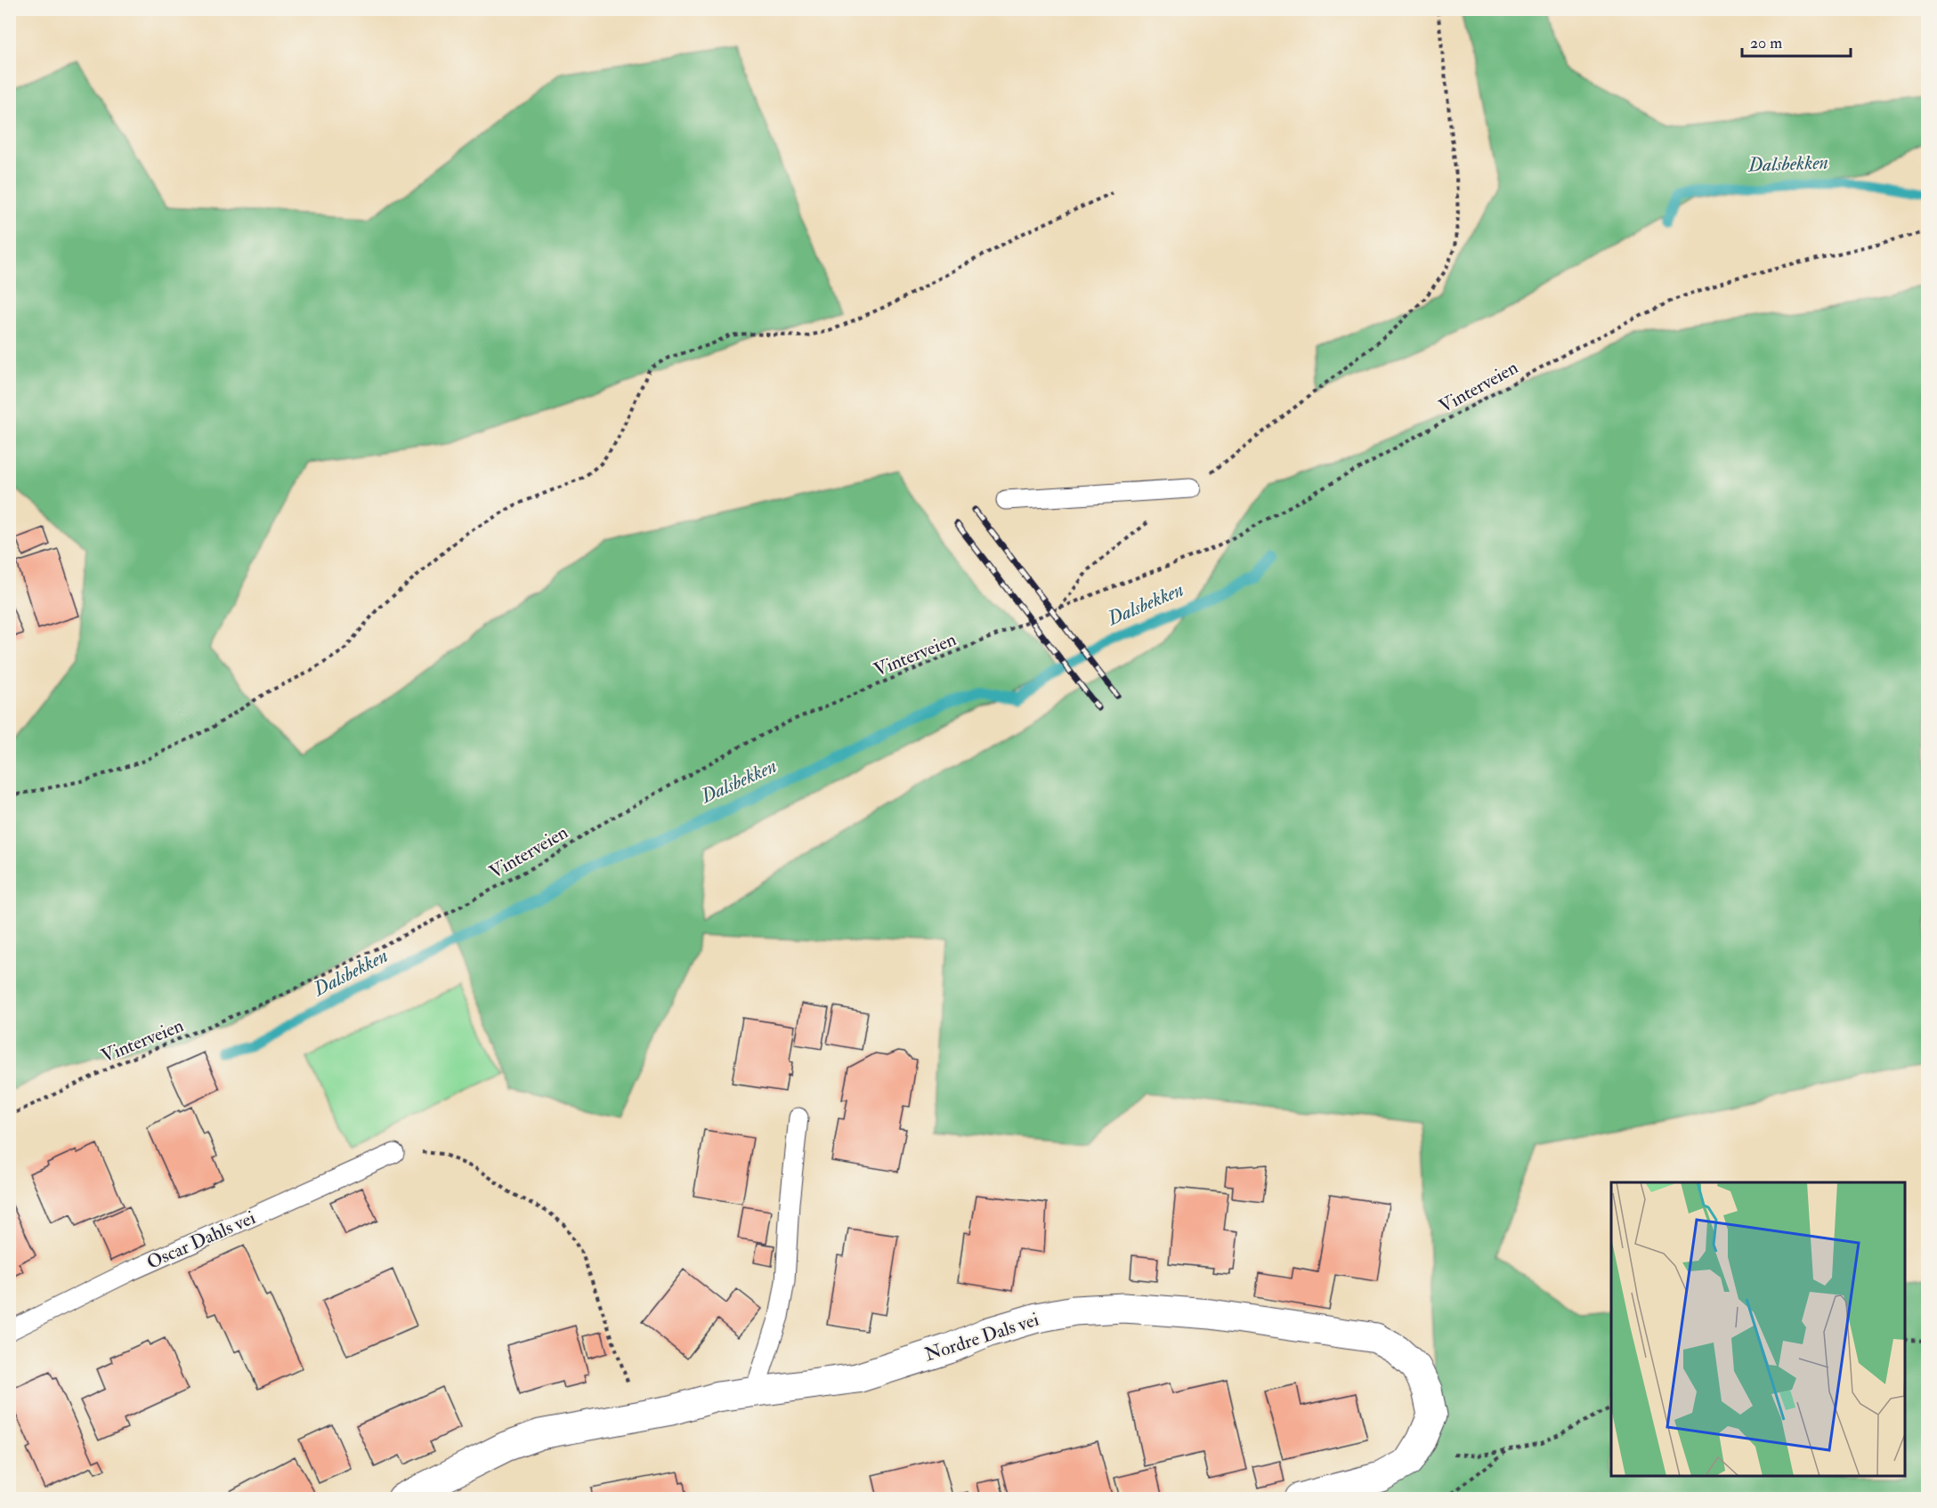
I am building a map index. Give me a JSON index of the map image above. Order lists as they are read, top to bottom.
{
  "streets": {
    "street": ["Nordre Dals vei"],
    "lane": ["Oscar Dahls vei"],
    "path": ["Vinterveien"]
  },
  "water": ["Dalsbekken"],
  "scale_bar": "20 m"
}
